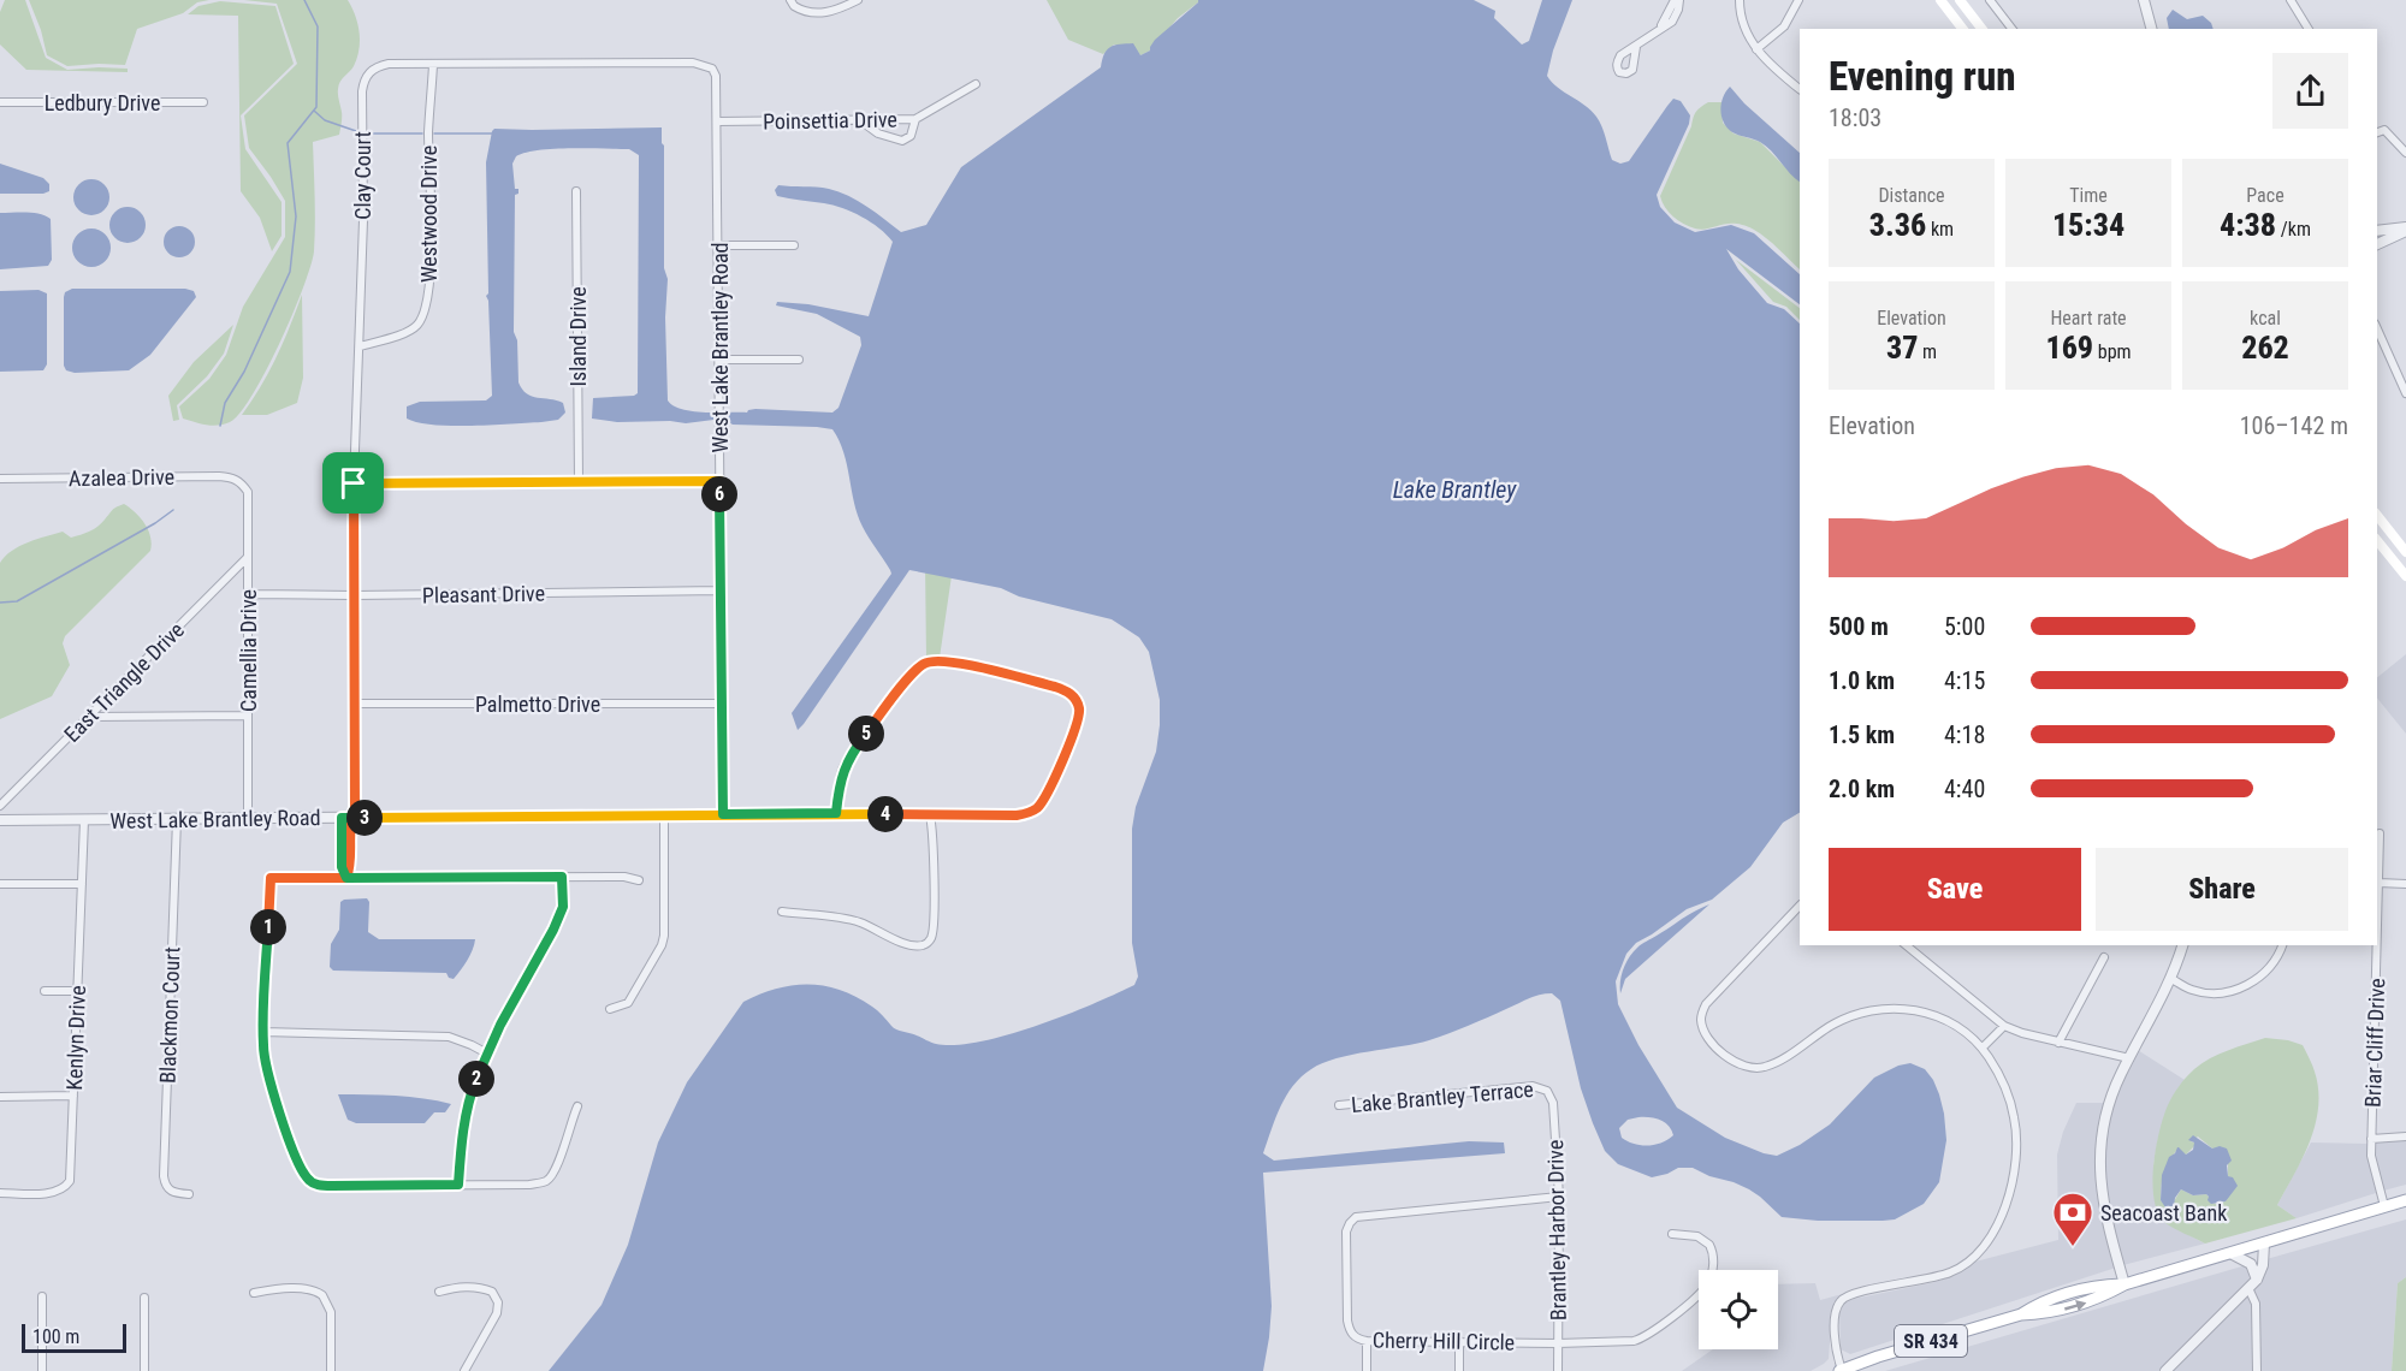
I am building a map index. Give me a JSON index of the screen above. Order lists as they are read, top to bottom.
{
  "streets": {
    "main road": ["SR 434"],
    "street": [
      "Ledbury Drive",
      "Poinsettia Drive",
      "Clay Court",
      "Westwood Drive",
      "Island Drive",
      "West Lake Brantley Road",
      "Azalea Drive",
      "Pleasant Drive",
      "Camellia Drive",
      "East Triangle Drive",
      "Palmetto Drive",
      "Blackmon Court",
      "Kenlyn Drive",
      "Briar Cliff Drive",
      "Lake Brantley Terrace",
      "Brantley Harbor Drive",
      "Cherry Hill Circle"
    ]
  },
  "crossings": [
    ["Poinsettia Drive", "West Lake Brantley Road"],
    ["Clay Court", "Westwood Drive"],
    ["Clay Court", "West Lake Brantley Road"],
    ["Westwood Drive", "West Lake Brantley Road"],
    ["West Lake Brantley Road", "Pleasant Drive"],
    ["West Lake Brantley Road", "Camellia Drive"],
    ["West Lake Brantley Road", "Palmetto Drive"],
    ["West Lake Brantley Road", "Blackmon Court"],
    ["West Lake Brantley Road", "Kenlyn Drive"],
    ["Azalea Drive", "Camellia Drive"],
    ["Pleasant Drive", "Camellia Drive"],
    ["Camellia Drive", "East Triangle Drive"],
    ["Briar Cliff Drive", "SR 434"],
    ["Lake Brantley Terrace", "Brantley Harbor Drive"],
    ["Brantley Harbor Drive", "Cherry Hill Circle"]
  ],
  "water": ["Lake Brantley"],
  "places": {
    "bank": ["Seacoast Bank"]
  },
  "scale_bar": "100 m",
  "page": {
    "heading": ["Evening run", "18:03"],
    "stats": [
      ["Distance", "3.36 km"],
      ["Time", "15:34"],
      ["Pace", "4:38 /km"],
      ["Elevation", "37 m"],
      ["Heart rate", "169 bpm"],
      ["kcal", "262"]
    ],
    "chart": ["Elevation", "106–142 m"],
    "pins": [
      "6",
      "5",
      "4",
      "3",
      "1",
      "2"
    ],
    "list": [
      {
        "name": "500 m",
        "note": "5:00"
      },
      {
        "name": "1.0 km",
        "note": "4:15"
      },
      {
        "name": "1.5 km",
        "note": "4:18"
      },
      {
        "name": "2.0 km",
        "note": "4:40"
      }
    ],
    "buttons": ["Save", "Share"],
    "scale": "100 m"
  }
}
